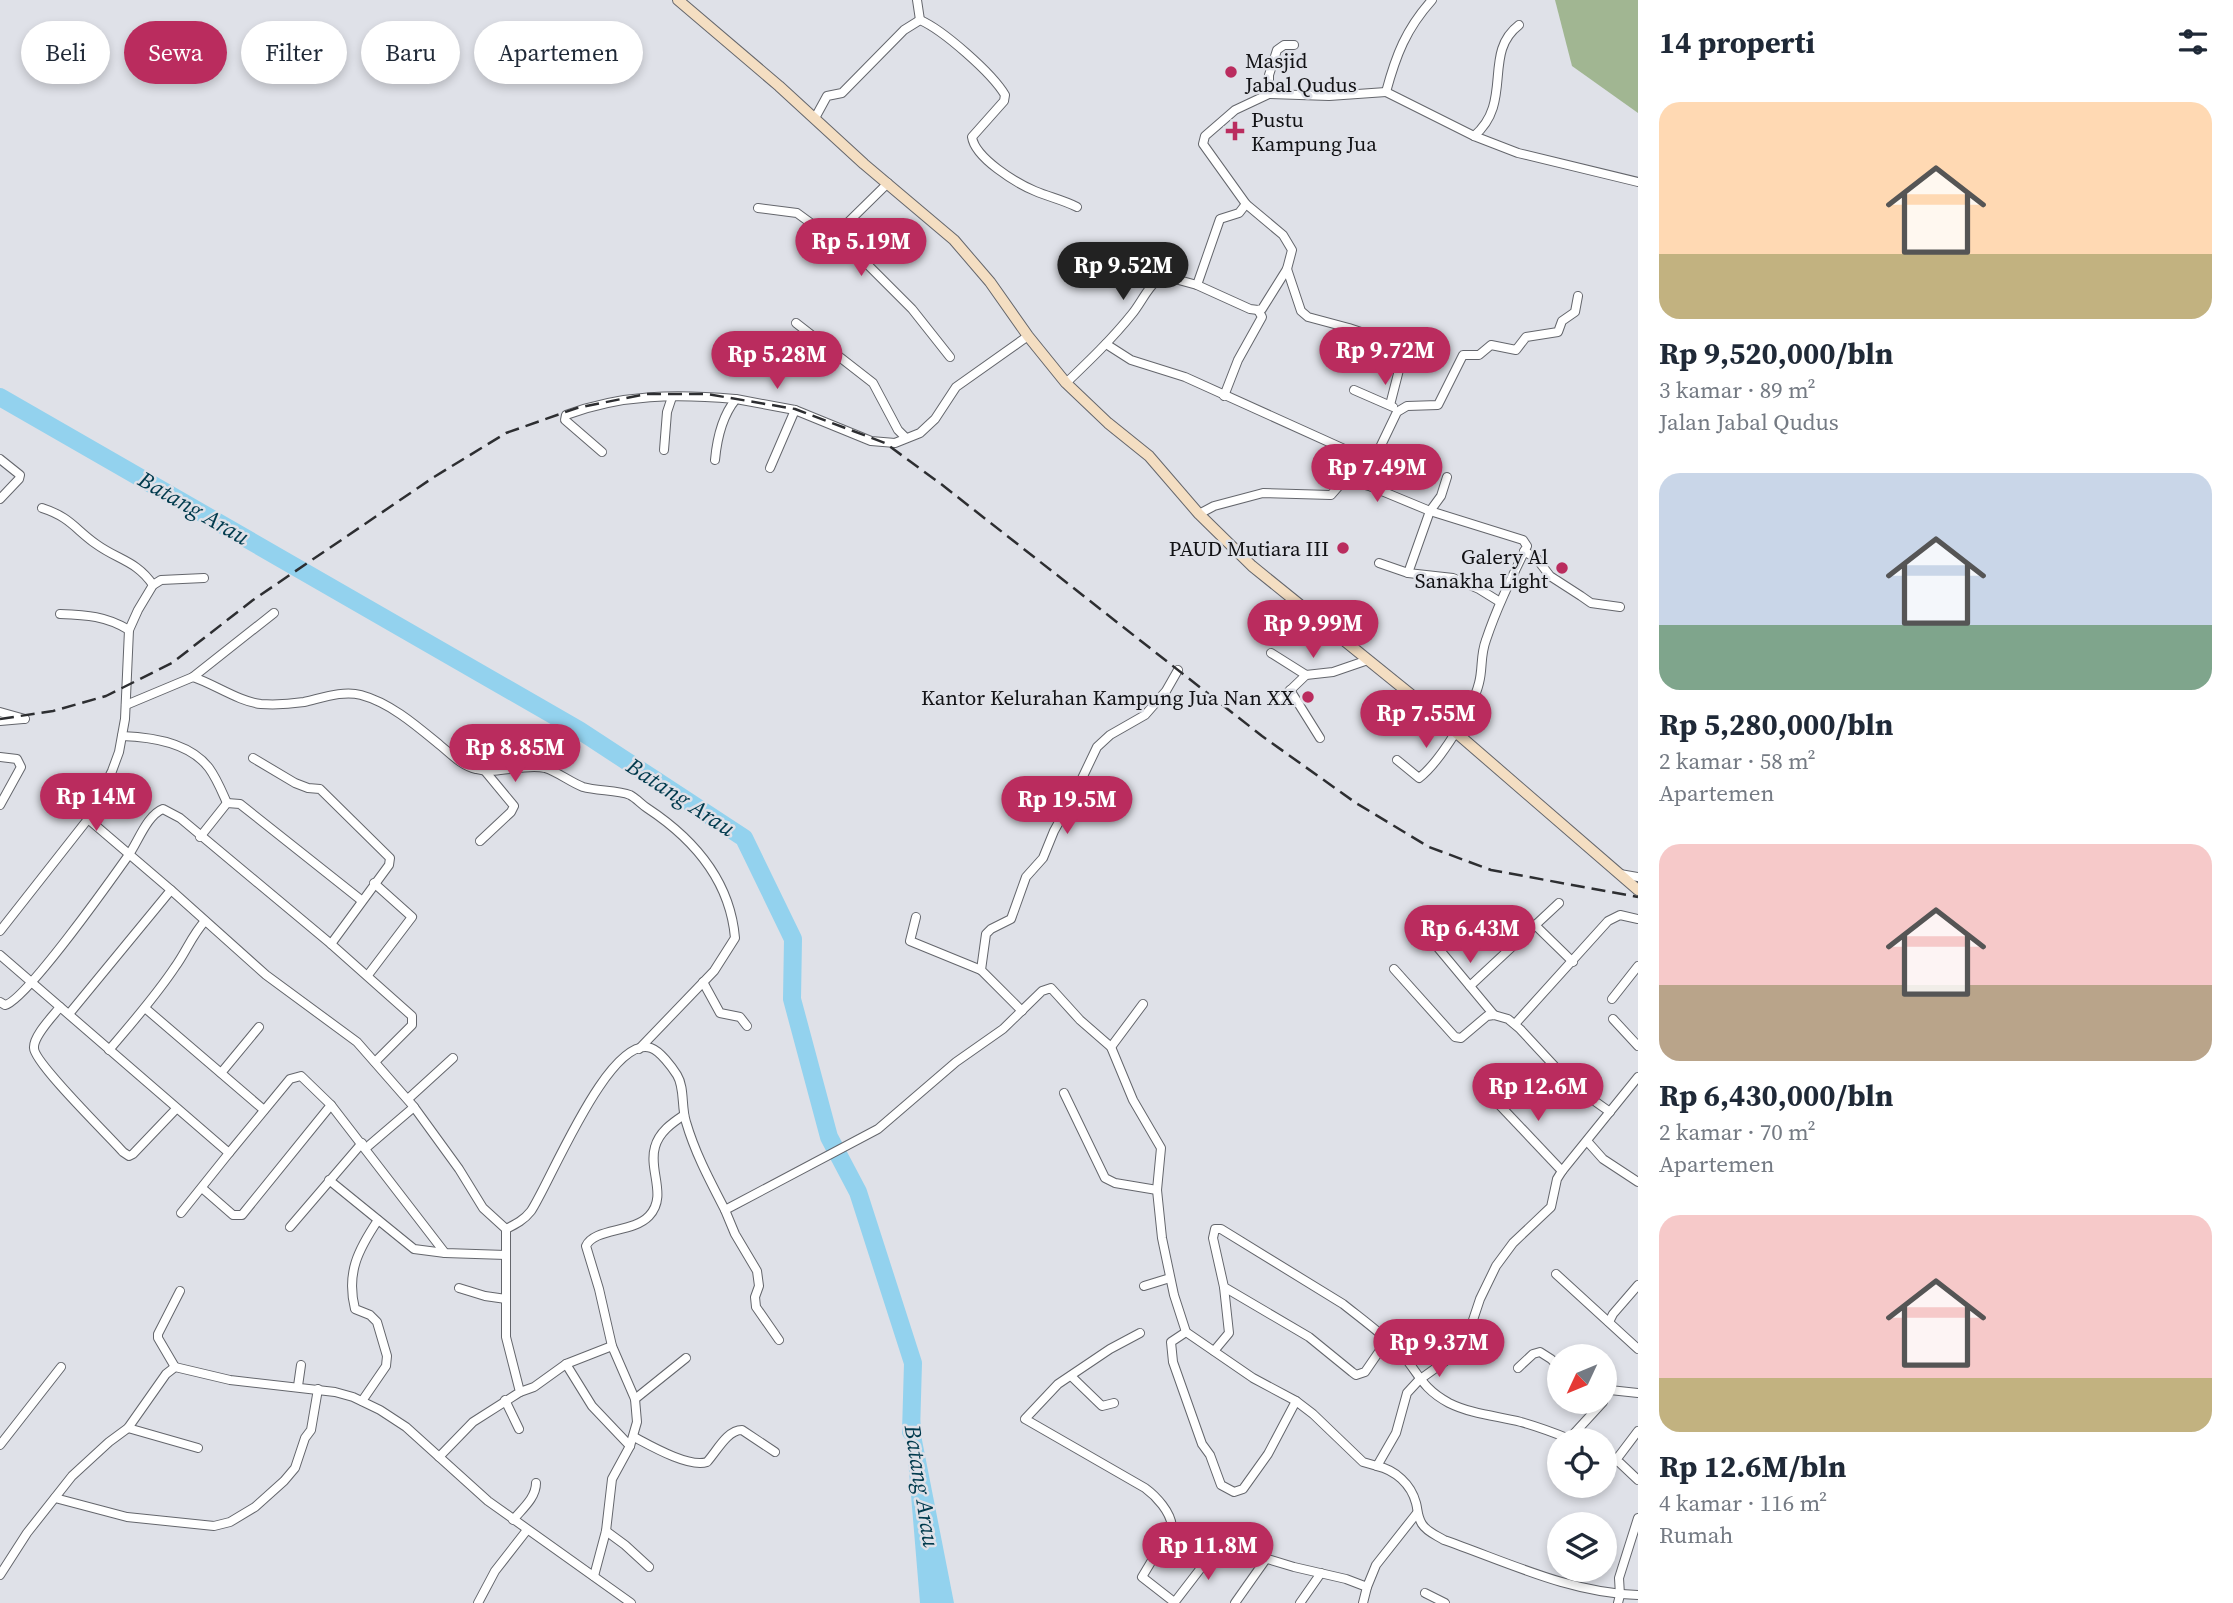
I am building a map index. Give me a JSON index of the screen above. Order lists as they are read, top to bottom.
{
  "water": ["Batang Arau"],
  "places": {
    "other": [
      "Masjid Jabal Qudus",
      "PAUD Mutiara III",
      "Galery Al Sanakha Light",
      "Kantor Kelurahan Kampung Jua Nan XX"
    ],
    "health": ["Pustu Kampung Jua"]
  },
  "north": "bottom left",
  "page": {
    "heading": "14 properti",
    "chip": [
      "Beli",
      "Sewa",
      "Filter",
      "Baru",
      "Apartemen"
    ],
    "list": [
      {
        "name": "Rp 9,520,000/bln",
        "note": "3 kamar · 89 m² · Jalan Jabal Qudus"
      },
      {
        "name": "Rp 5,280,000/bln",
        "note": "2 kamar · 58 m² · Apartemen"
      },
      {
        "name": "Rp 6,430,000/bln",
        "note": "2 kamar · 70 m² · Apartemen"
      },
      {
        "name": "Rp 12.6M/bln",
        "note": "4 kamar · 116 m² · Rumah"
      }
    ],
    "price": [
      "Rp 5.19M",
      "Rp 9.52M",
      "Rp 9.72M",
      "Rp 5.28M",
      "Rp 7.49M",
      "Rp 9.99M",
      "Rp 7.55M",
      "Rp 8.85M",
      "Rp 14M",
      "Rp 19.5M",
      "Rp 6.43M",
      "Rp 12.6M",
      "Rp 9.37M",
      "Rp 11.8M"
    ]
  }
}
